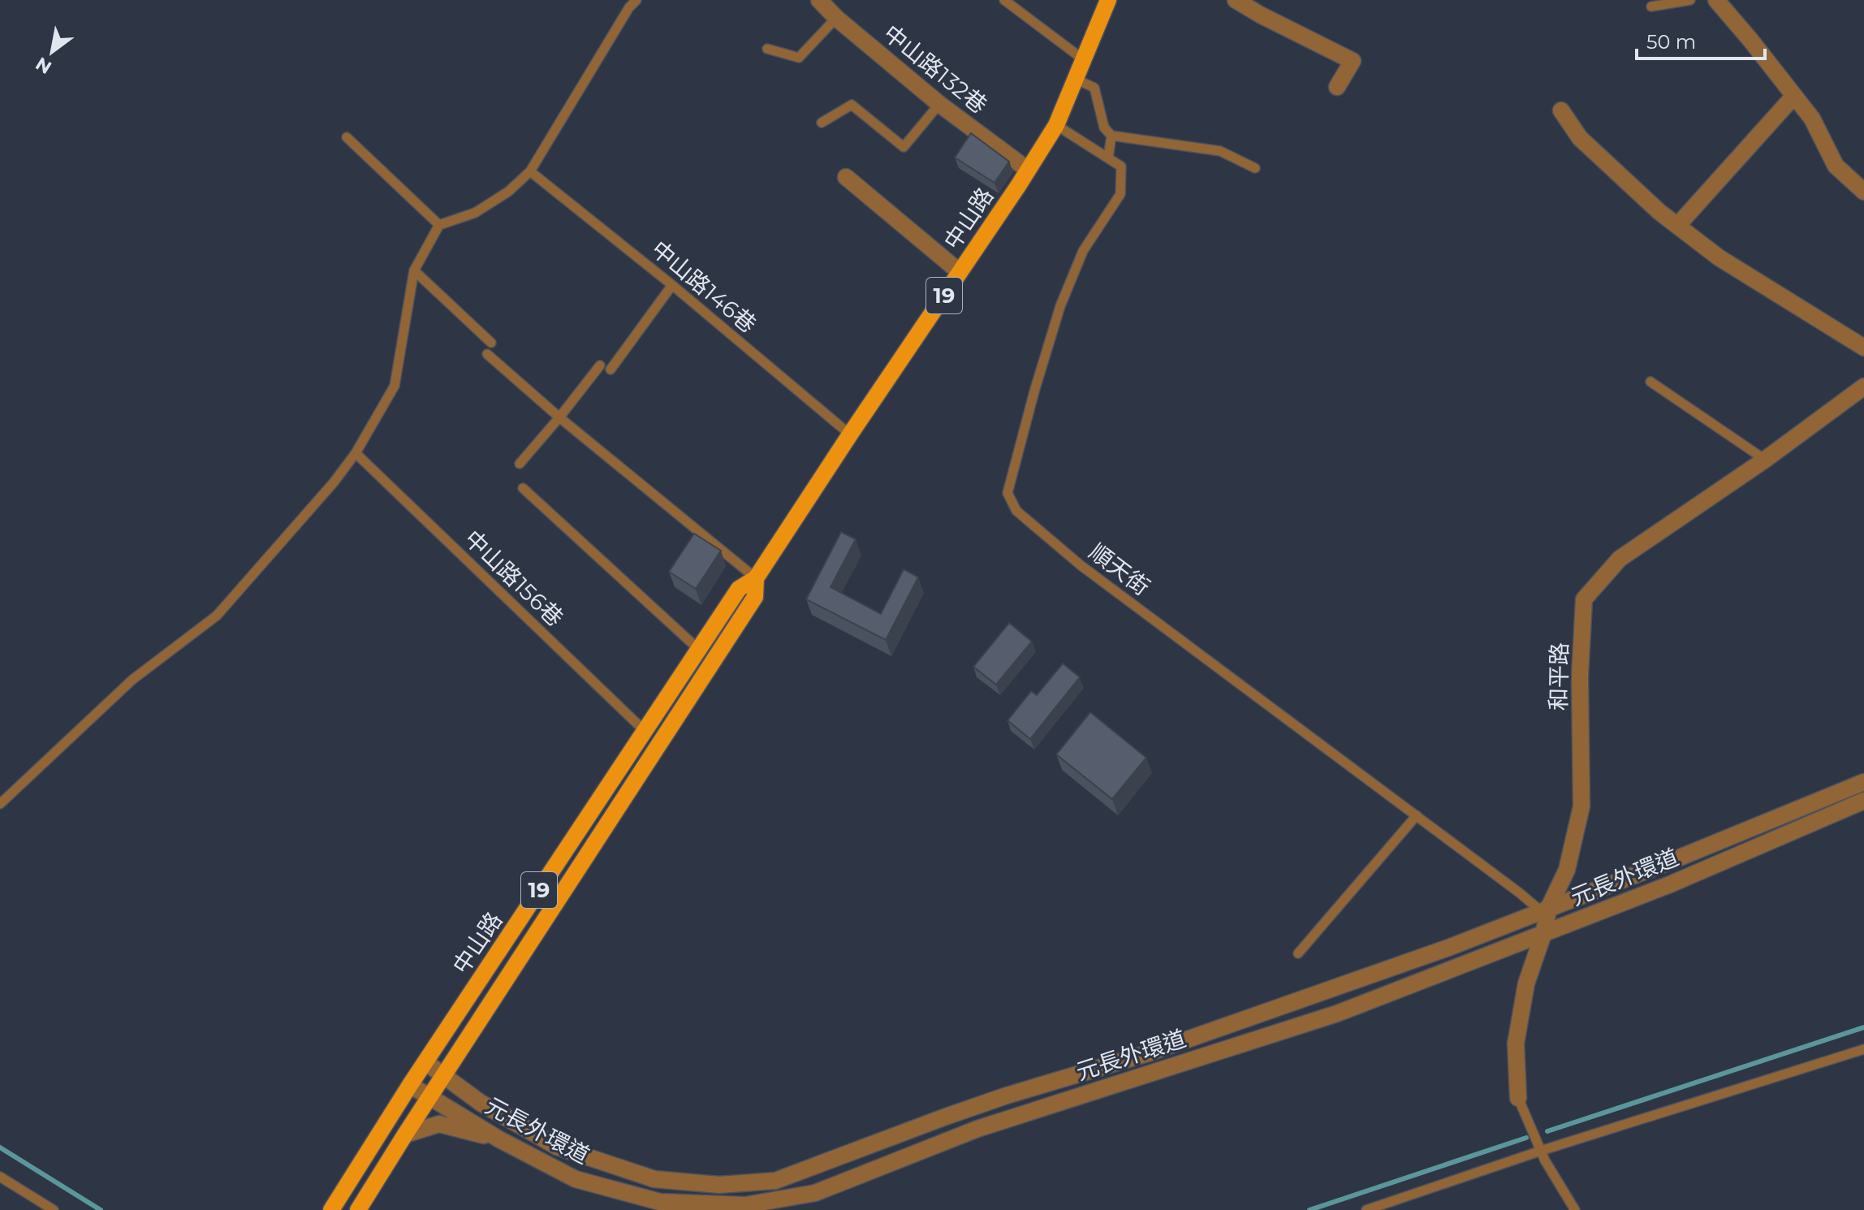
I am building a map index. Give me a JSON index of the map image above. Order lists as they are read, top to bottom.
{
  "streets": {
    "main road": ["中山路", "19"],
    "street": ["中山路132巷", "和平路", "元長外環道"],
    "lane": ["中山路146巷", "順天街", "中山路156巷"]
  },
  "crossings": [
    ["中山路132巷", "中山路"],
    ["中山路", "中山路146巷"],
    ["中山路", "中山路156巷"],
    ["中山路", "元長外環道"],
    ["順天街", "和平路"],
    ["順天街", "元長外環道"],
    ["和平路", "元長外環道"]
  ],
  "scale_bar": "50 m",
  "north": "bottom left"
}
